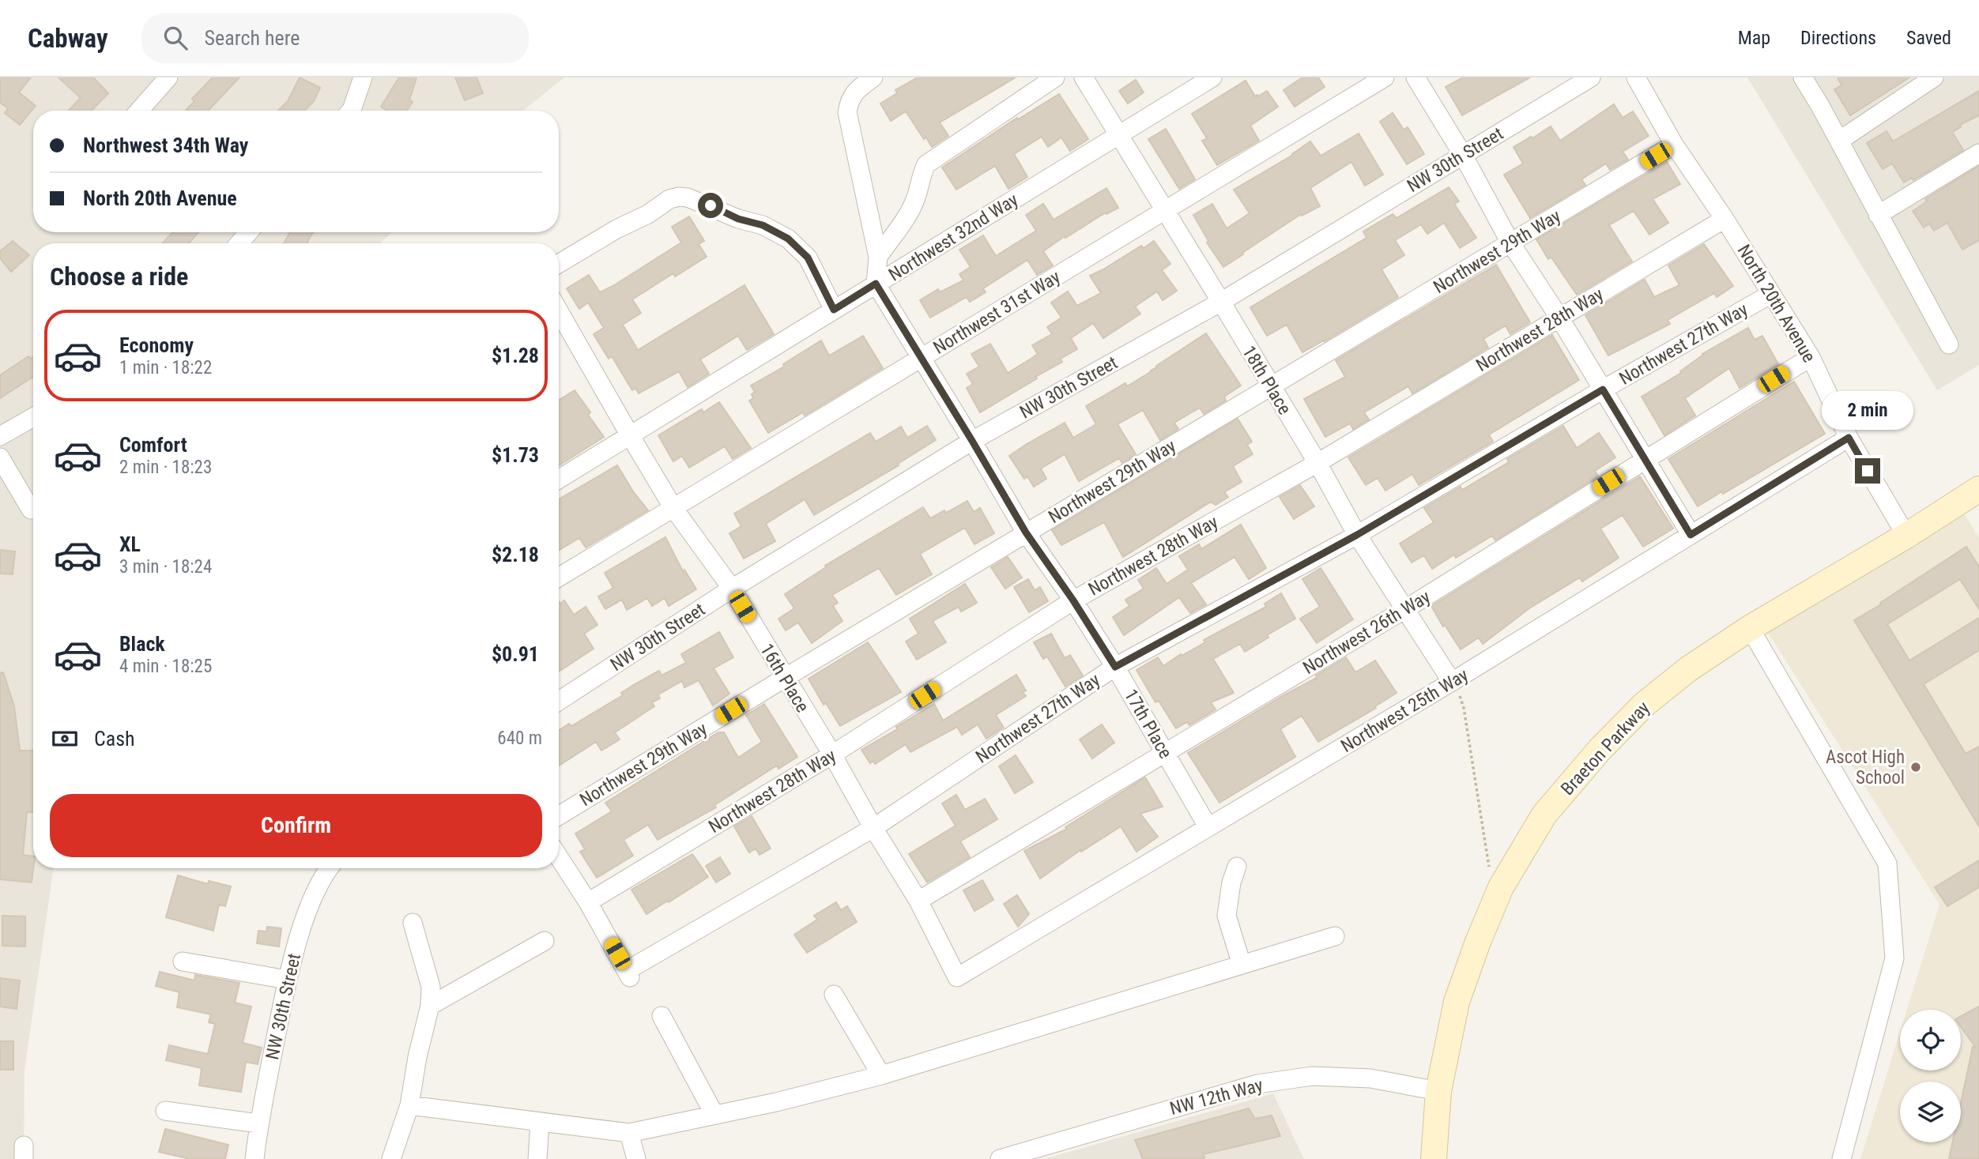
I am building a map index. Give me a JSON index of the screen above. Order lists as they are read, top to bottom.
{
  "streets": {
    "street": [
      "NW 30th Street",
      "Northwest 32nd Way",
      "Northwest 29th Way",
      "North 20th Avenue",
      "Northwest 31st Way",
      "Northwest 28th Way",
      "Northwest 27th Way",
      "18th Place",
      "Northwest 26th Way",
      "16th Place",
      "Northwest 25th Way",
      "17th Place",
      "Braeton Parkway",
      "NW 12th Way"
    ]
  },
  "crossings": [
    ["NW 30th Street", "18th Place"],
    ["NW 30th Street", "16th Place"],
    ["NW 30th Street", "17th Place"],
    ["Northwest 32nd Way", "18th Place"],
    ["Northwest 32nd Way", "16th Place"],
    ["Northwest 32nd Way", "17th Place"],
    ["Northwest 29th Way", "North 20th Avenue"],
    ["Northwest 29th Way", "18th Place"],
    ["Northwest 29th Way", "16th Place"],
    ["Northwest 29th Way", "17th Place"],
    ["North 20th Avenue", "Northwest 28th Way"],
    ["North 20th Avenue", "Northwest 27th Way"],
    ["North 20th Avenue", "Northwest 26th Way"],
    ["North 20th Avenue", "Northwest 25th Way"],
    ["North 20th Avenue", "Braeton Parkway"],
    ["Northwest 31st Way", "18th Place"],
    ["Northwest 31st Way", "16th Place"],
    ["Northwest 31st Way", "17th Place"],
    ["Northwest 28th Way", "Northwest 27th Way"],
    ["Northwest 28th Way", "18th Place"],
    ["Northwest 28th Way", "16th Place"],
    ["Northwest 28th Way", "17th Place"],
    ["Northwest 27th Way", "18th Place"],
    ["Northwest 27th Way", "16th Place"],
    ["Northwest 27th Way", "17th Place"],
    ["18th Place", "Northwest 26th Way"],
    ["18th Place", "Northwest 25th Way"],
    ["Northwest 26th Way", "16th Place"],
    ["Northwest 26th Way", "17th Place"],
    ["16th Place", "Northwest 25th Way"],
    ["Northwest 25th Way", "17th Place"],
    ["Braeton Parkway", "NW 12th Way"]
  ],
  "places": ["Ascot High School"],
  "page": {
    "header": "Cabway",
    "search": "Search here",
    "nav": ["Map", "Directions", "Saved"],
    "banner": ["Northwest 34th Way", "North 20th Avenue"],
    "heading": "Choose a ride",
    "list": [
      {
        "name": "Economy",
        "note": "1 min · 18:22",
        "value": "$1.28"
      },
      {
        "name": "Comfort",
        "note": "2 min · 18:23",
        "value": "$1.73"
      },
      {
        "name": "XL",
        "note": "3 min · 18:24",
        "value": "$2.18"
      },
      {
        "name": "Black",
        "note": "4 min · 18:25",
        "value": "$0.91"
      }
    ],
    "bubble": "2 min",
    "pay": ["Cash", "640 m"],
    "buttons": "Confirm"
  }
}
